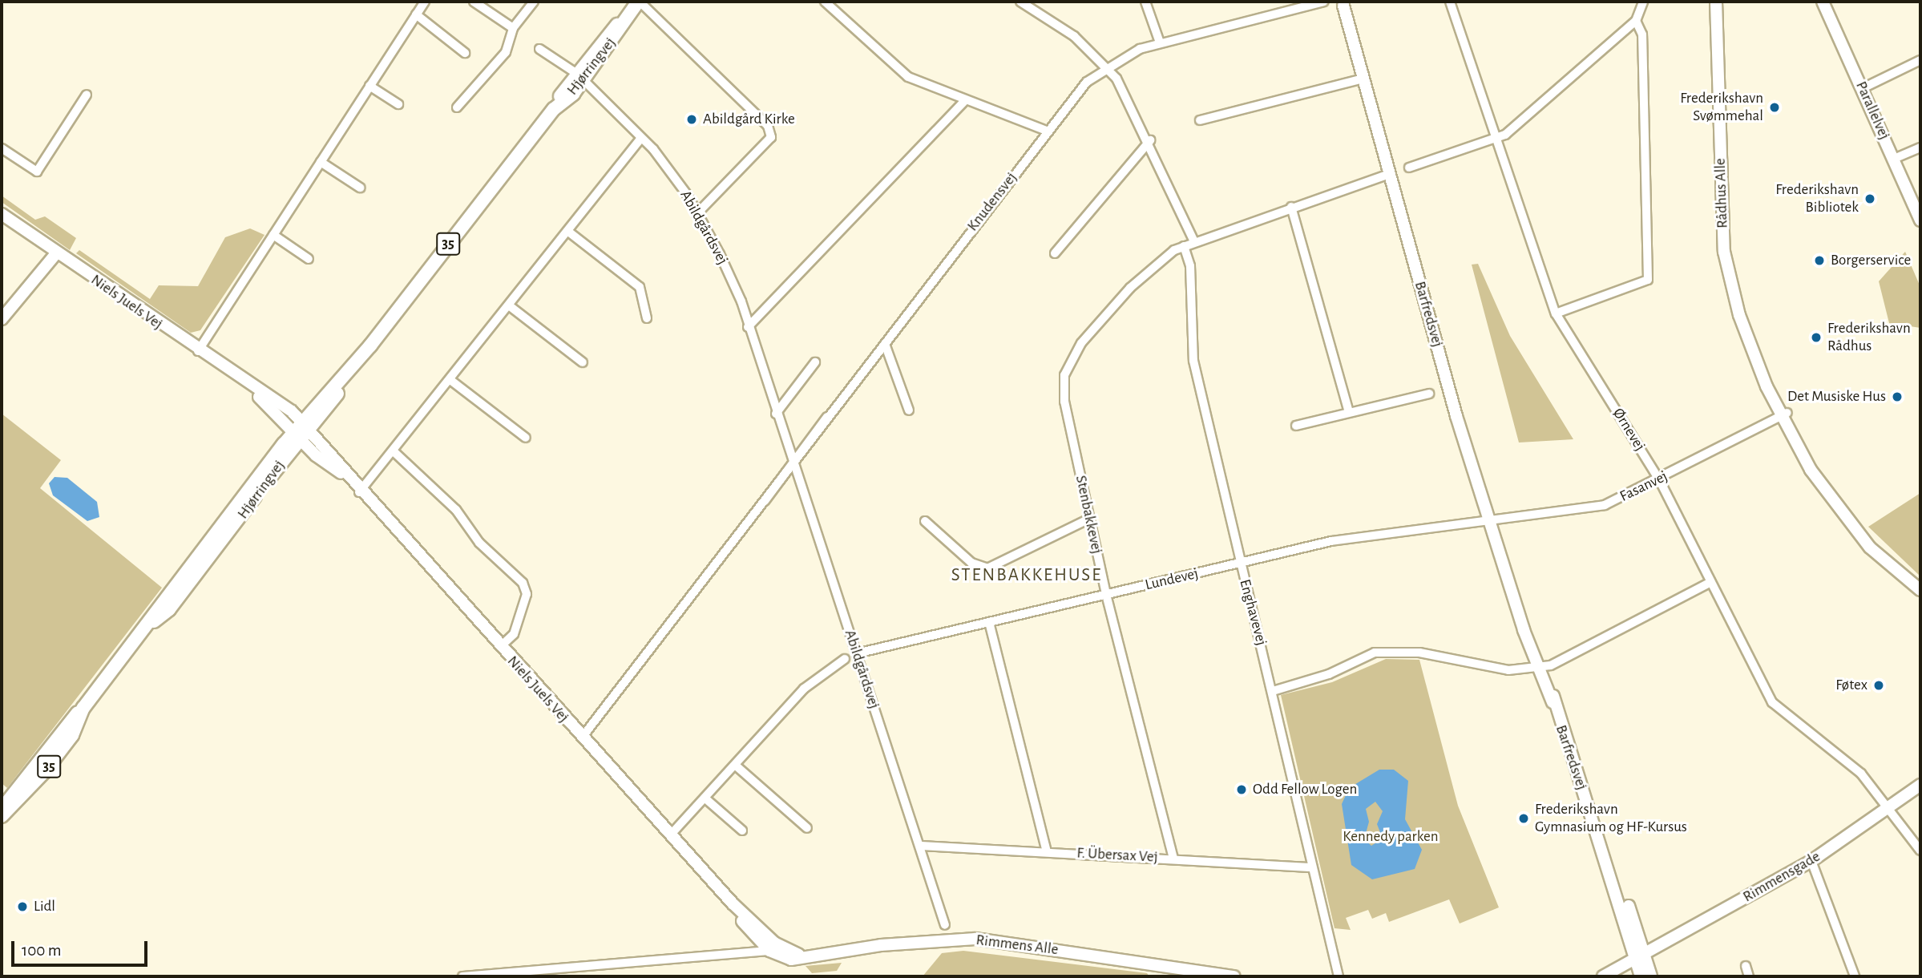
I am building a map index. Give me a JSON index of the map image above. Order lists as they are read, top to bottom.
{
  "streets": {
    "main road": ["Hjørringvej", "35"],
    "street": [
      "Parallelvej",
      "Rådhus Alle",
      "Knudensvej",
      "Abildgårdsvej",
      "Niels Juels Vej",
      "Barfredsvej",
      "Ørnevej",
      "Fasanvej",
      "Stenbakkevej",
      "Lundevej",
      "Enghavevej",
      "F. Übersax Vej",
      "Rimmensgade",
      "Rimmens Alle"
    ]
  },
  "crossings": [
    ["Hjørringvej", "Abildgårdsvej"],
    ["Hjørringvej", "Niels Juels Vej"],
    ["Rådhus Alle", "Fasanvej"],
    ["Knudensvej", "Abildgårdsvej"],
    ["Knudensvej", "Niels Juels Vej"],
    ["Abildgårdsvej", "Lundevej"],
    ["Abildgårdsvej", "F. Übersax Vej"],
    ["Niels Juels Vej", "Rimmens Alle"],
    ["Barfredsvej", "Fasanvej"],
    ["Barfredsvej", "Stenbakkevej"],
    ["Barfredsvej", "Lundevej"],
    ["Barfredsvej", "Rimmensgade"],
    ["Ørnevej", "Fasanvej"],
    ["Ørnevej", "Rimmensgade"],
    ["Fasanvej", "Lundevej"],
    ["Stenbakkevej", "Lundevej"],
    ["Stenbakkevej", "Enghavevej"],
    ["Stenbakkevej", "F. Übersax Vej"],
    ["Lundevej", "Enghavevej"],
    ["Enghavevej", "F. Übersax Vej"]
  ],
  "districts": ["STENBAKKEHUSE"],
  "parks": ["Kennedy parken"],
  "places": [
    "Frederikshavn Svømmehal",
    "Abildgård Kirke",
    "Frederikshavn Bibliotek",
    "Borgerservice",
    "Frederikshavn Rådhus",
    "Det Musiske Hus",
    "Føtex",
    "Odd Fellow Logen",
    "Frederikshavn Gymnasium og HF-Kursus",
    "Lidl"
  ],
  "scale_bar": "100 m"
}
